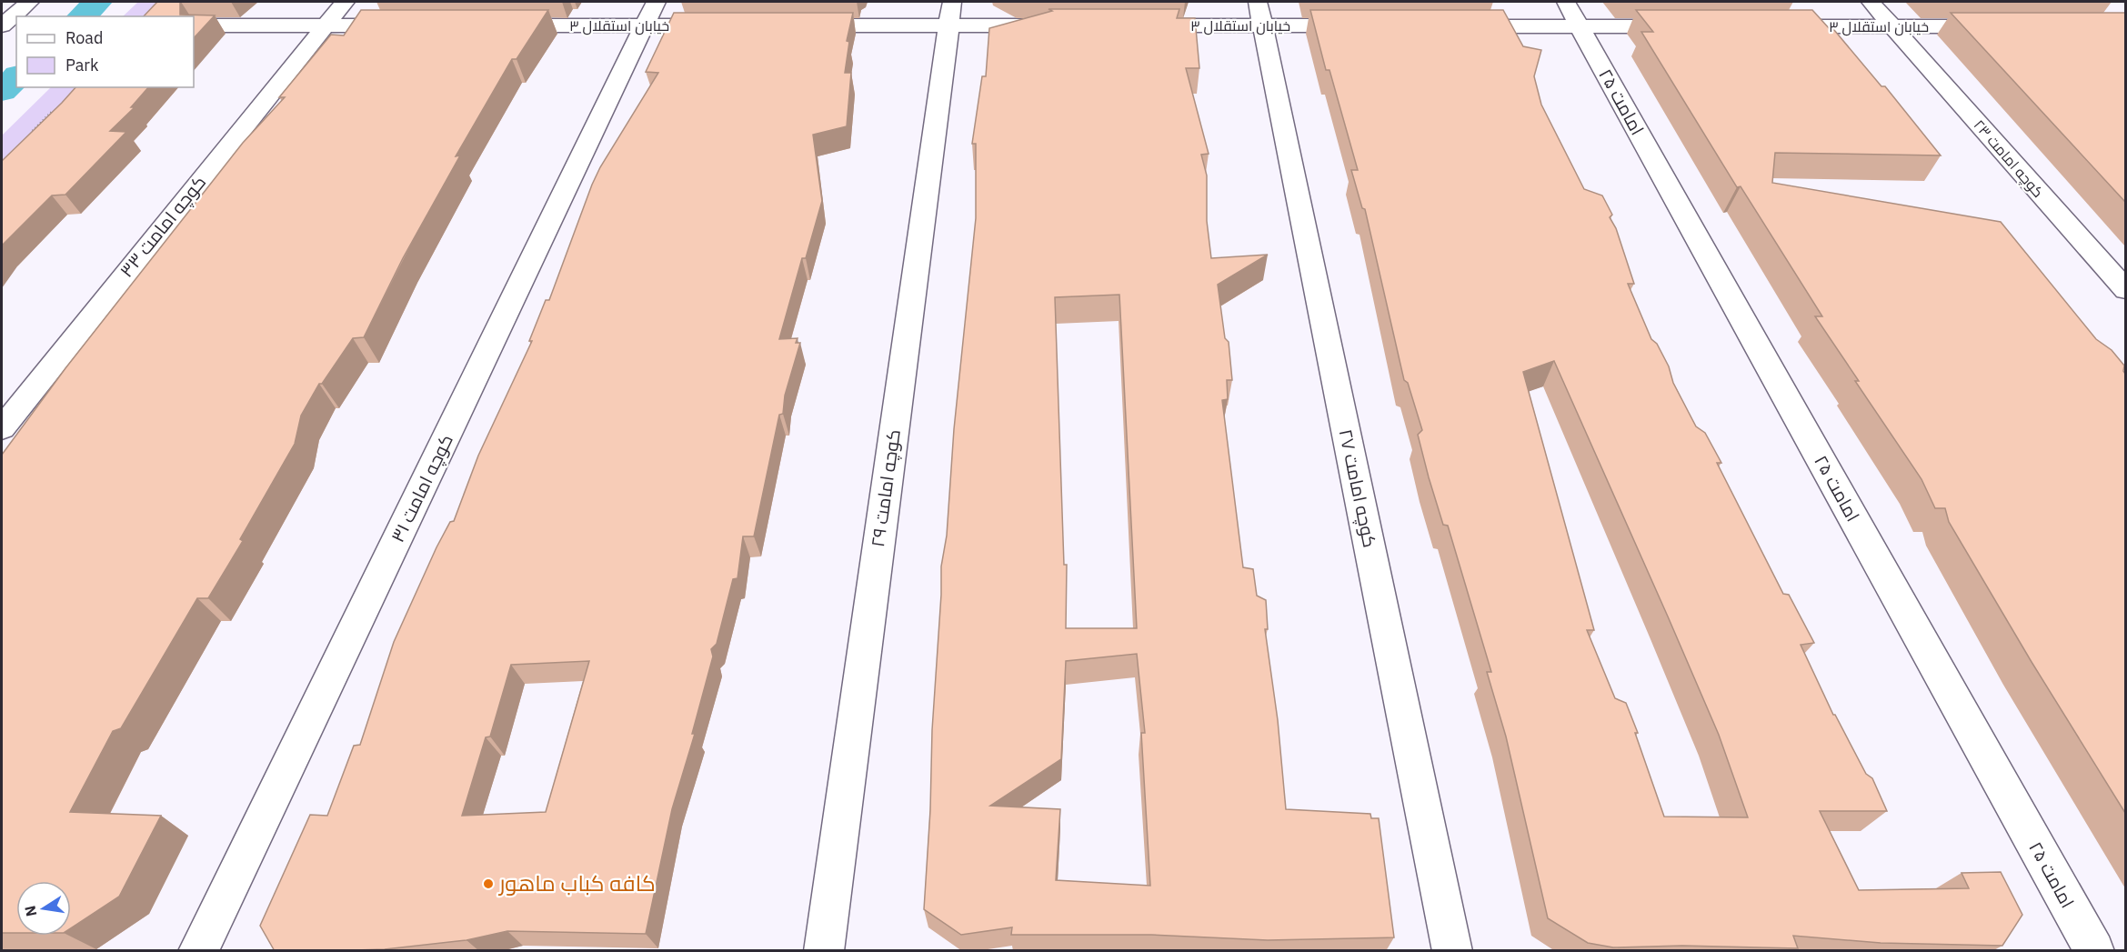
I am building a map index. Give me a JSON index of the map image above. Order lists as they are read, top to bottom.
{
  "streets": {
    "street": [
      "خیابان استقلال ۳",
      "امامت ۲۵",
      "کوچه امامت ۲۳",
      "کوچه امامت ۳۳",
      "کوچه امامت ۳۱",
      "کوچه امامت ۲۹",
      "کوچه امامت ۲۷"
    ]
  },
  "crossings": [
    ["خیابان استقلال ۳", "کوچه امامت ۲۳"],
    ["خیابان استقلال ۳", "کوچه امامت ۳۱"],
    ["خیابان استقلال ۳", "کوچه امامت ۲۷"]
  ],
  "places": ["کافه کباب ماهور"],
  "legend": ["Road", "Park"],
  "north": "left"
}
